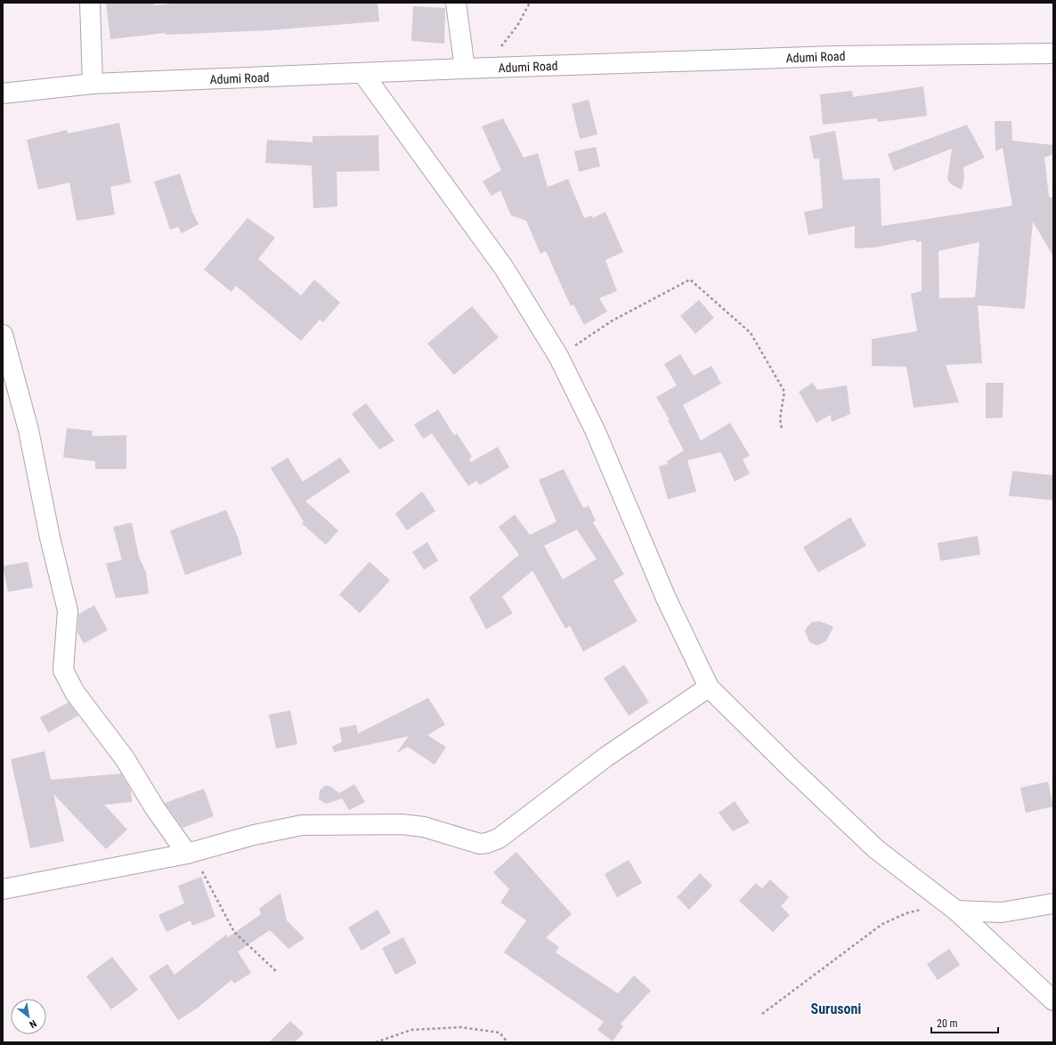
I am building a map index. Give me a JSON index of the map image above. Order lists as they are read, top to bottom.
{
  "streets": {
    "street": ["Adumi Road"]
  },
  "districts": ["Surusoni"],
  "scale_bar": "20 m",
  "north": "bottom right"
}
